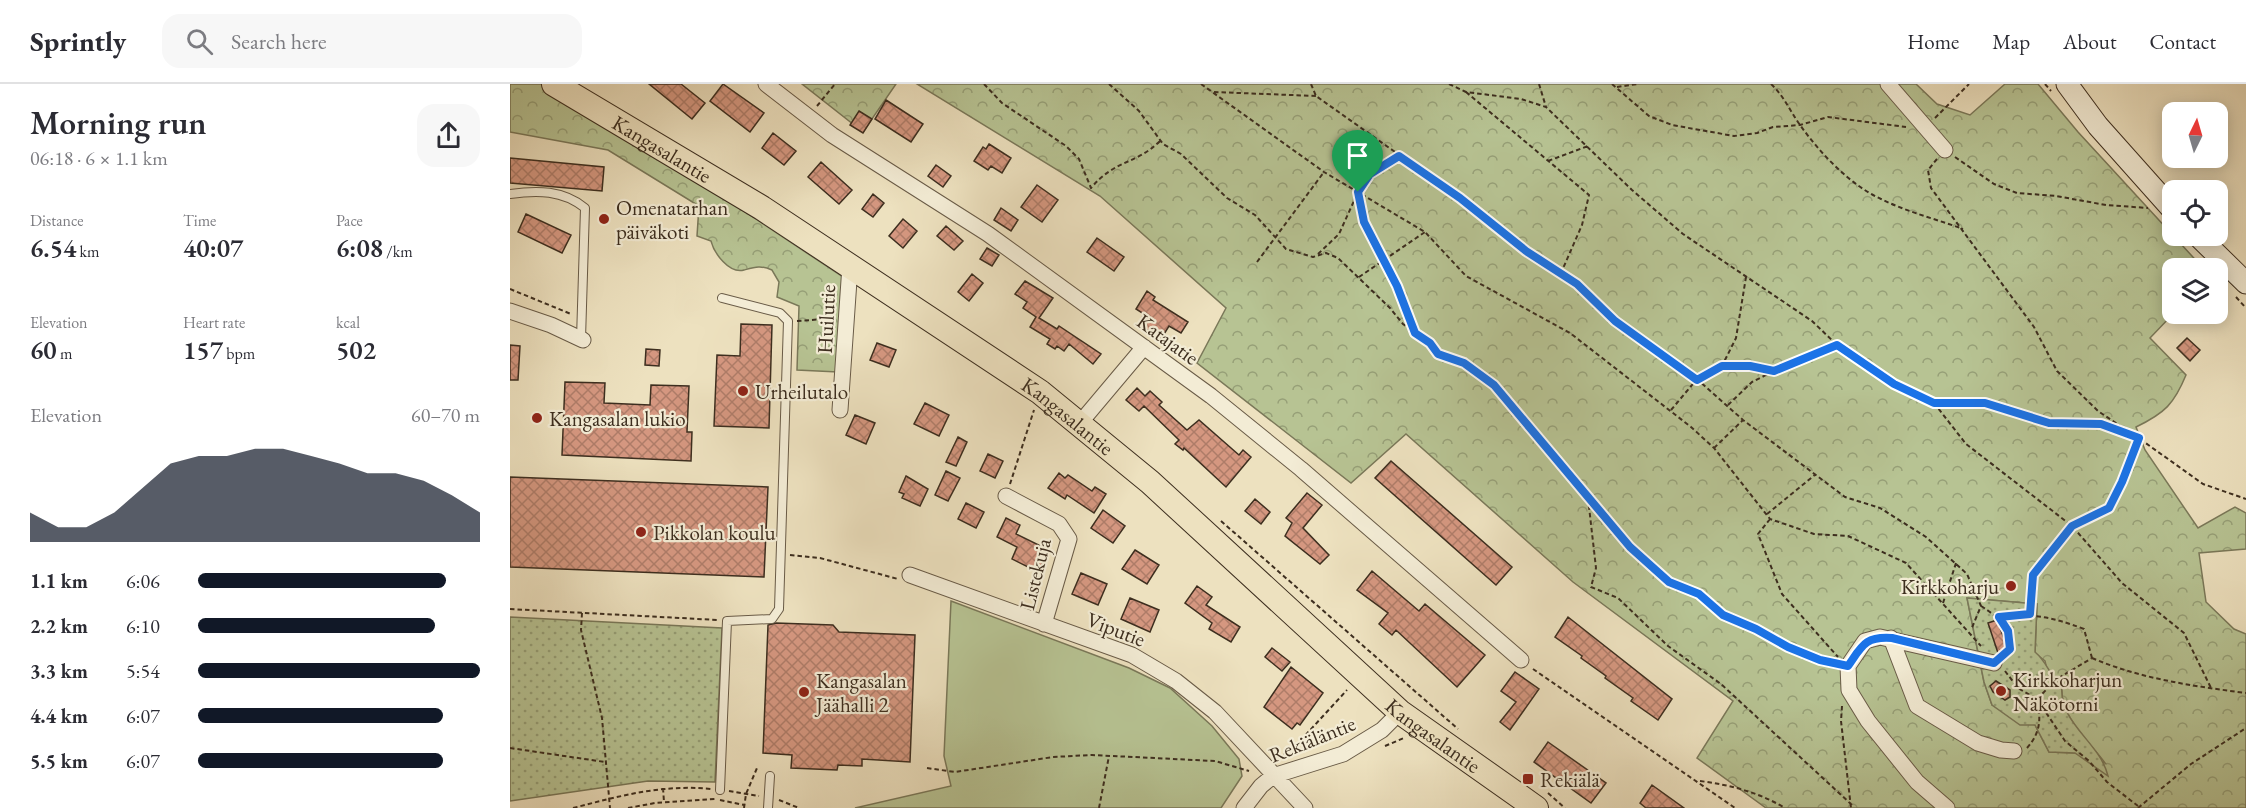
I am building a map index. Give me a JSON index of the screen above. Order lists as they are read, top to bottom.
{
  "streets": {
    "main road": ["Kangasalantie"],
    "street": [
      "Huilutie",
      "Katajatie",
      "Listekuja",
      "Viputie",
      "Rekiäläntie"
    ]
  },
  "crossings": [
    ["Kangasalantie", "Huilutie"],
    ["Kangasalantie", "Rekiäläntie"],
    ["Listekuja", "Viputie"],
    ["Viputie", "Rekiäläntie"]
  ],
  "places": {
    "other": [
      "Omenatarhan päiväkoti",
      "Urheilutalo",
      "Kangasalan lukio",
      "Pikkolan koulu",
      "Kirkkoharju",
      "Kirkkoharjun Näkötorni",
      "Kangasalan Jäähalli 2"
    ],
    "transit": ["Rekiälä"]
  },
  "north": "top",
  "page": {
    "header": "Sprintly",
    "search": "Search here",
    "nav": [
      "Home",
      "Map",
      "About",
      "Contact"
    ],
    "heading": ["Morning run", "06:18 · 6 × 1.1 km"],
    "stats": [
      ["Distance", "6.54 km"],
      ["Time", "40:07"],
      ["Pace", "6:08 /km"],
      ["Elevation", "60 m"],
      ["Heart rate", "157 bpm"],
      ["kcal", "502"]
    ],
    "chart": ["Elevation", "60–70 m"],
    "list": [
      {
        "name": "1.1 km",
        "note": "6:06"
      },
      {
        "name": "2.2 km",
        "note": "6:10"
      },
      {
        "name": "3.3 km",
        "note": "5:54"
      },
      {
        "name": "4.4 km",
        "note": "6:07"
      },
      {
        "name": "5.5 km",
        "note": "6:07"
      }
    ]
  }
}
